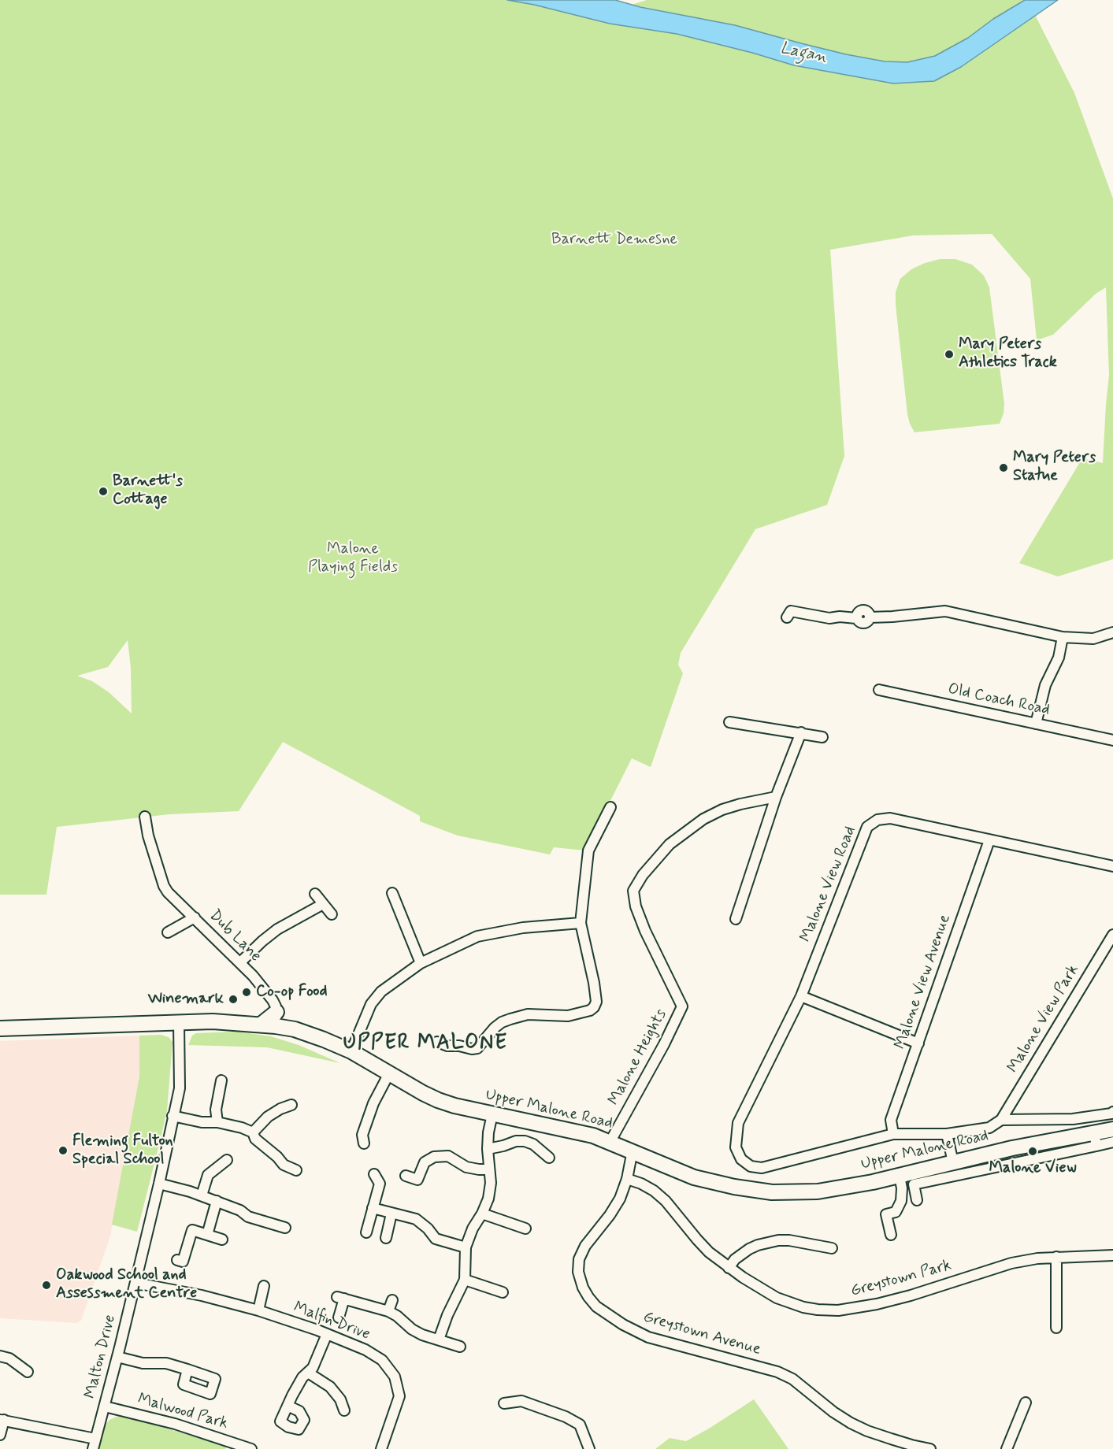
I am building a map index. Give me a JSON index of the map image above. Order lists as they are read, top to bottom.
{
  "streets": {
    "main road": ["Upper Malone Road"],
    "street": [
      "Old Coach Road",
      "Malone View Road",
      "Dub Lane",
      "Malone View Avenue",
      "Malone View Park",
      "Malone Heights",
      "Greystown Park",
      "Malfin Drive",
      "Greystown Avenue",
      "Malton Drive",
      "Malwood Park"
    ]
  },
  "crossings": [
    ["Malone View Road", "Malone View Avenue"],
    ["Dub Lane", "Upper Malone Road"],
    ["Malone Heights", "Upper Malone Road"],
    ["Upper Malone Road", "Greystown Avenue"],
    ["Upper Malone Road", "Malton Drive"],
    ["Greystown Park", "Greystown Avenue"],
    ["Malfin Drive", "Malton Drive"],
    ["Malton Drive", "Malwood Park"]
  ],
  "districts": ["UPPER MALONE"],
  "water": ["Lagan"],
  "parks": ["Barnett Demesne", "Malone Playing Fields"],
  "places": [
    "Mary Peters Athletics Track",
    "Mary Peters Statue",
    "Barnett's Cottage",
    "Co-op Food",
    "Winemark",
    "Fleming Fulton Special School",
    "Malone View",
    "Oakwood School and Assessment Centre"
  ]
}
